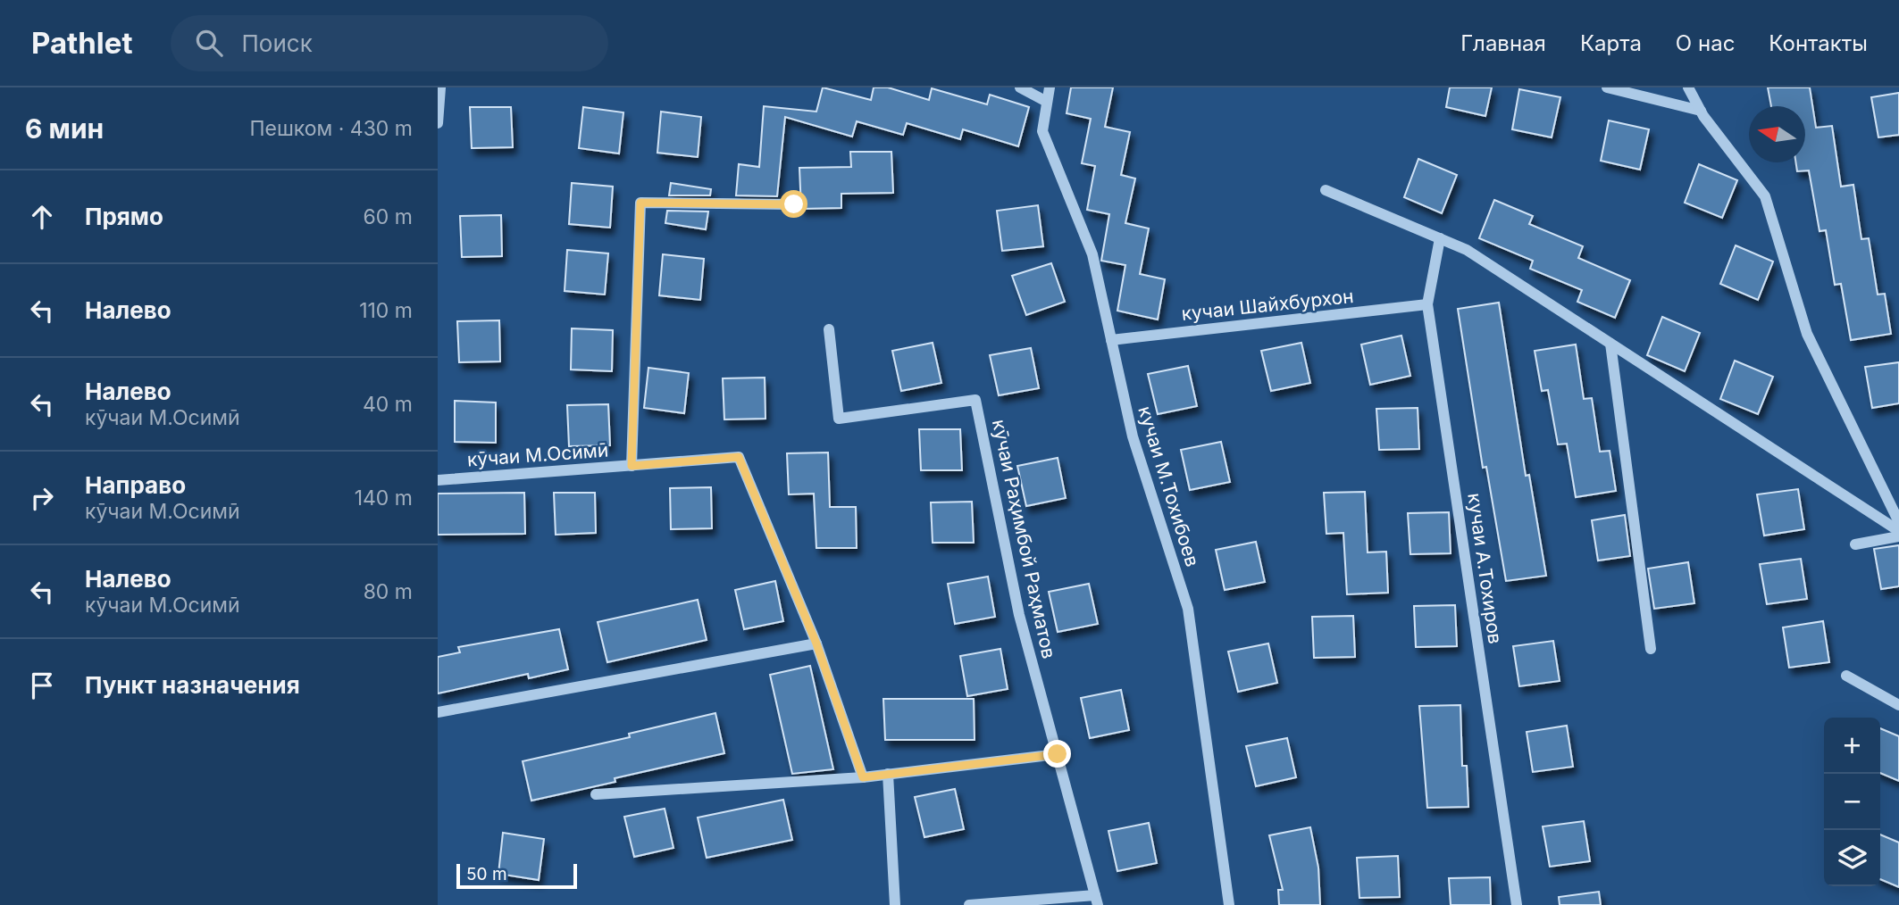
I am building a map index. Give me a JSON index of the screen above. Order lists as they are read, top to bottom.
{
  "streets": {
    "street": [
      "кучаи Шайхбурхон",
      "кӯчаи М.Осимӣ",
      "кучаи М.Тохибоев",
      "кӯчаи Раҳимбой Раҳматов",
      "кучаи А.Тохиров"
    ]
  },
  "crossings": [
    ["кучаи Шайхбурхон", "кучаи М.Тохибоев"],
    ["кучаи Шайхбурхон", "кучаи А.Тохиров"]
  ],
  "scale_bar": "50 m",
  "north": "left",
  "page": {
    "header": "Pathlet",
    "search": "Поиск",
    "nav": [
      "Главная",
      "Карта",
      "О нас",
      "Контакты"
    ],
    "heading": ["6 мин", "Пешком · 430 m"],
    "list": [
      ["Прямо", "60 m"],
      ["Налево", "110 m"],
      ["Налево", "кӯчаи М.Осимӣ", "40 m"],
      ["Направо", "кӯчаи М.Осимӣ", "140 m"],
      ["Налево", "кӯчаи М.Осимӣ", "80 m"],
      "Пункт назначения"
    ],
    "map_buttons": ["+", "−"],
    "scale": "50 m"
  }
}
